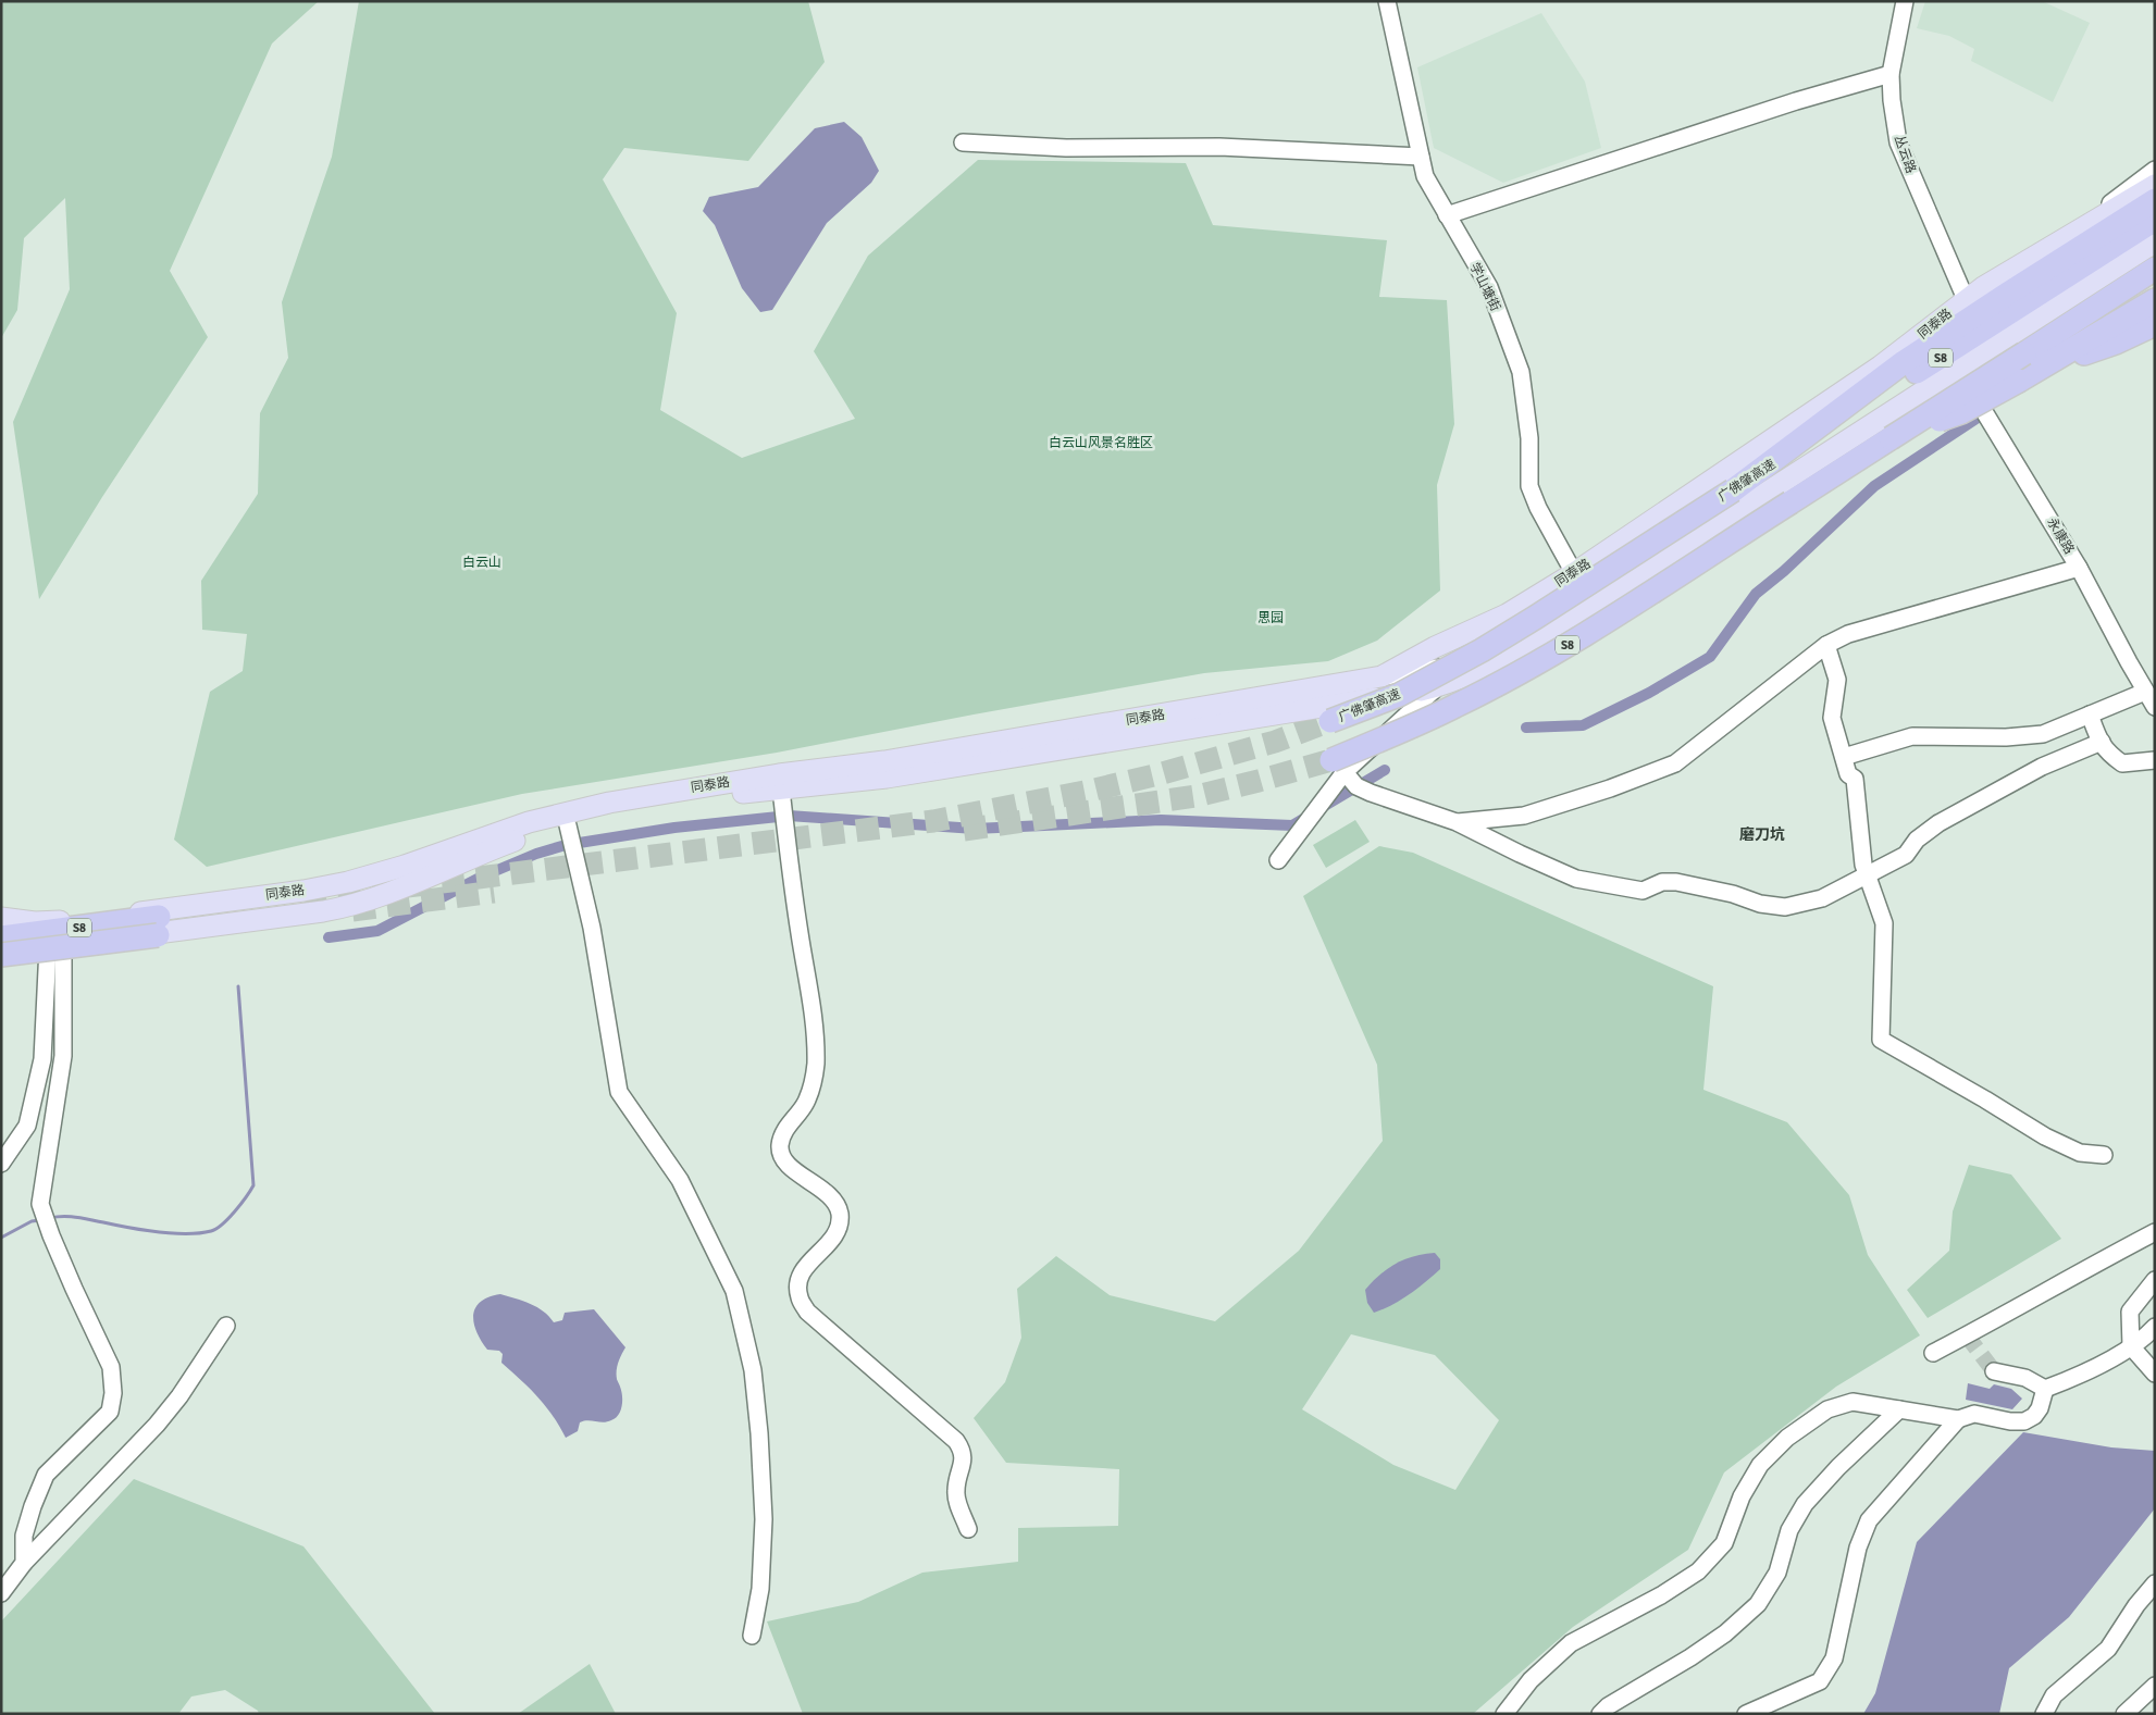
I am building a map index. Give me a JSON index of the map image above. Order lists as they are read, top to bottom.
{
  "streets": {
    "highway": ["S8", "广佛肇高速"],
    "main road": ["同泰路"],
    "street": ["丛云路", "学山塘街", "永康路"]
  },
  "crossings": [
    ["丛云路", "同泰路"],
    ["学山塘街", "同泰路"],
    ["同泰路", "S8"],
    ["同泰路", "广佛肇高速"],
    ["同泰路", "永康路"]
  ],
  "districts": ["磨刀坑"],
  "parks": ["白云山风景名胜区", "白云山", "思园"]
}
